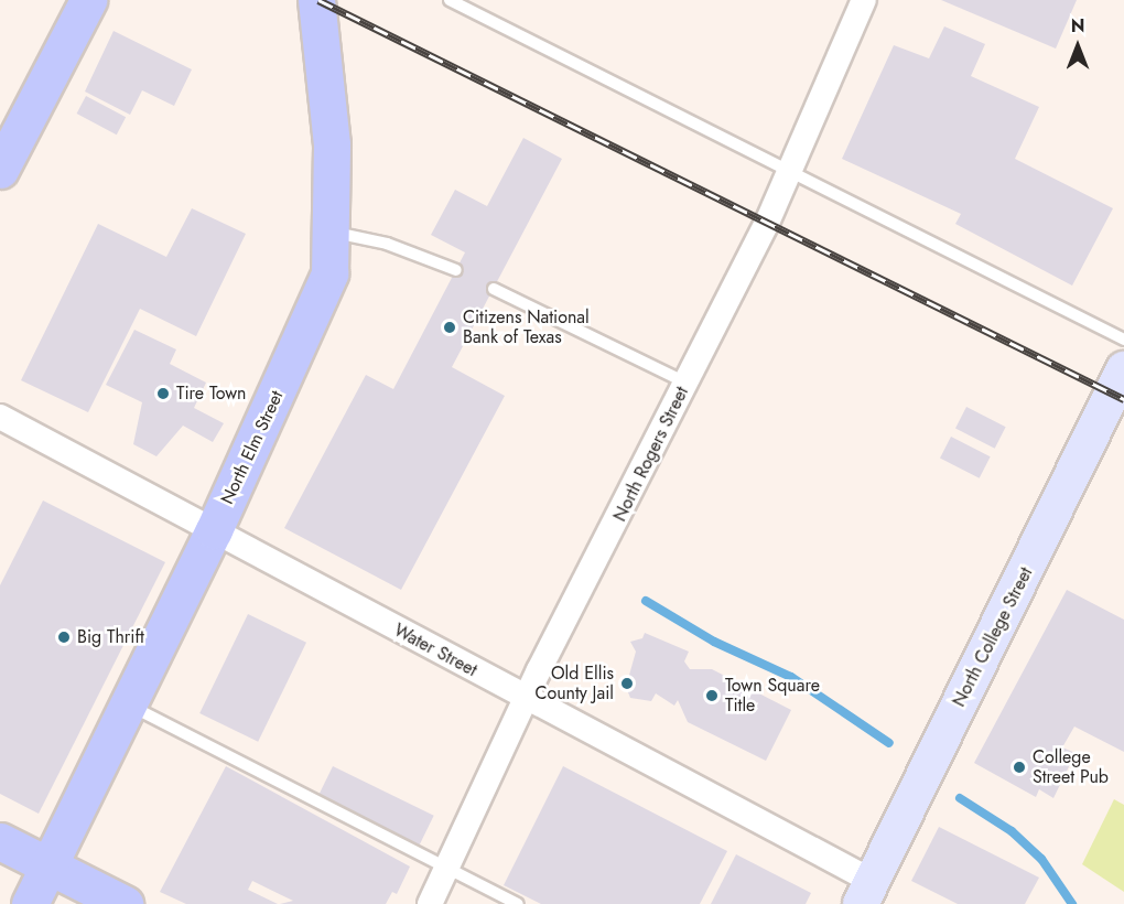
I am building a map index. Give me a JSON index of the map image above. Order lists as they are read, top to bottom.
{
  "streets": {
    "main road": ["North Elm Street"],
    "street": ["North Rogers Street", "North College Street", "Water Street"]
  },
  "crossings": [
    ["North Elm Street", "Water Street"],
    ["North Rogers Street", "Water Street"],
    ["North College Street", "Water Street"]
  ],
  "places": [
    "Citizens National Bank of Texas",
    "Tire Town",
    "Big Thrift",
    "Old Ellis County Jail",
    "Town Square Title",
    "College Street Pub"
  ],
  "north": "top"
}
